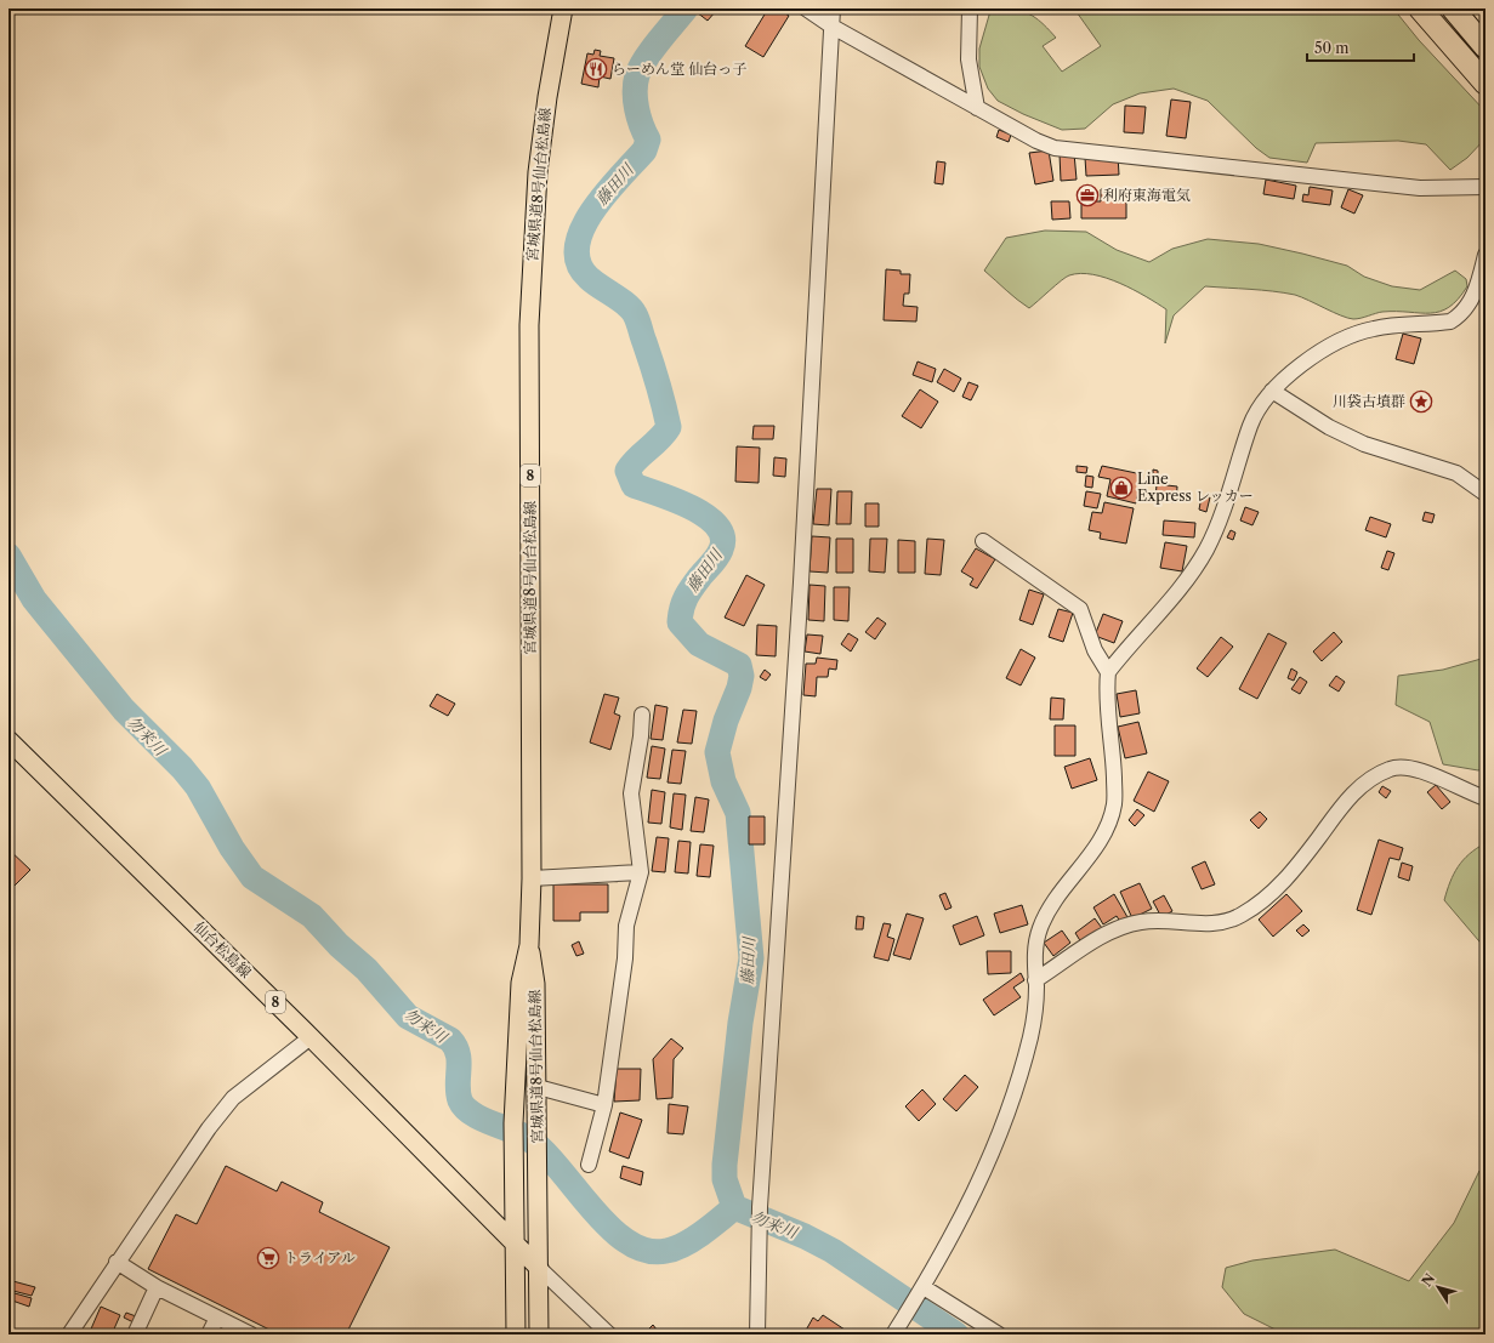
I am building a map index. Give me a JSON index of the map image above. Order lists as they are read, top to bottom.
{
  "streets": {
    "main road": ["宮城県道8号仙台松島線", "8", "仙台松島線"]
  },
  "crossings": [
    ["宮城県道8号仙台松島線", "8"],
    ["宮城県道8号仙台松島線", "仙台松島線"],
    ["8", "仙台松島線"]
  ],
  "water": ["藤田川", "勿来川"],
  "places": {
    "restaurant": ["らーめん堂 仙台っ子"],
    "office": ["利府東海電気"],
    "place": ["川袋古墳群"],
    "shop": ["Line Express レッカー"],
    "supermarket": ["トライアル"]
  },
  "scale_bar": "50 m",
  "north": "top left"
}
